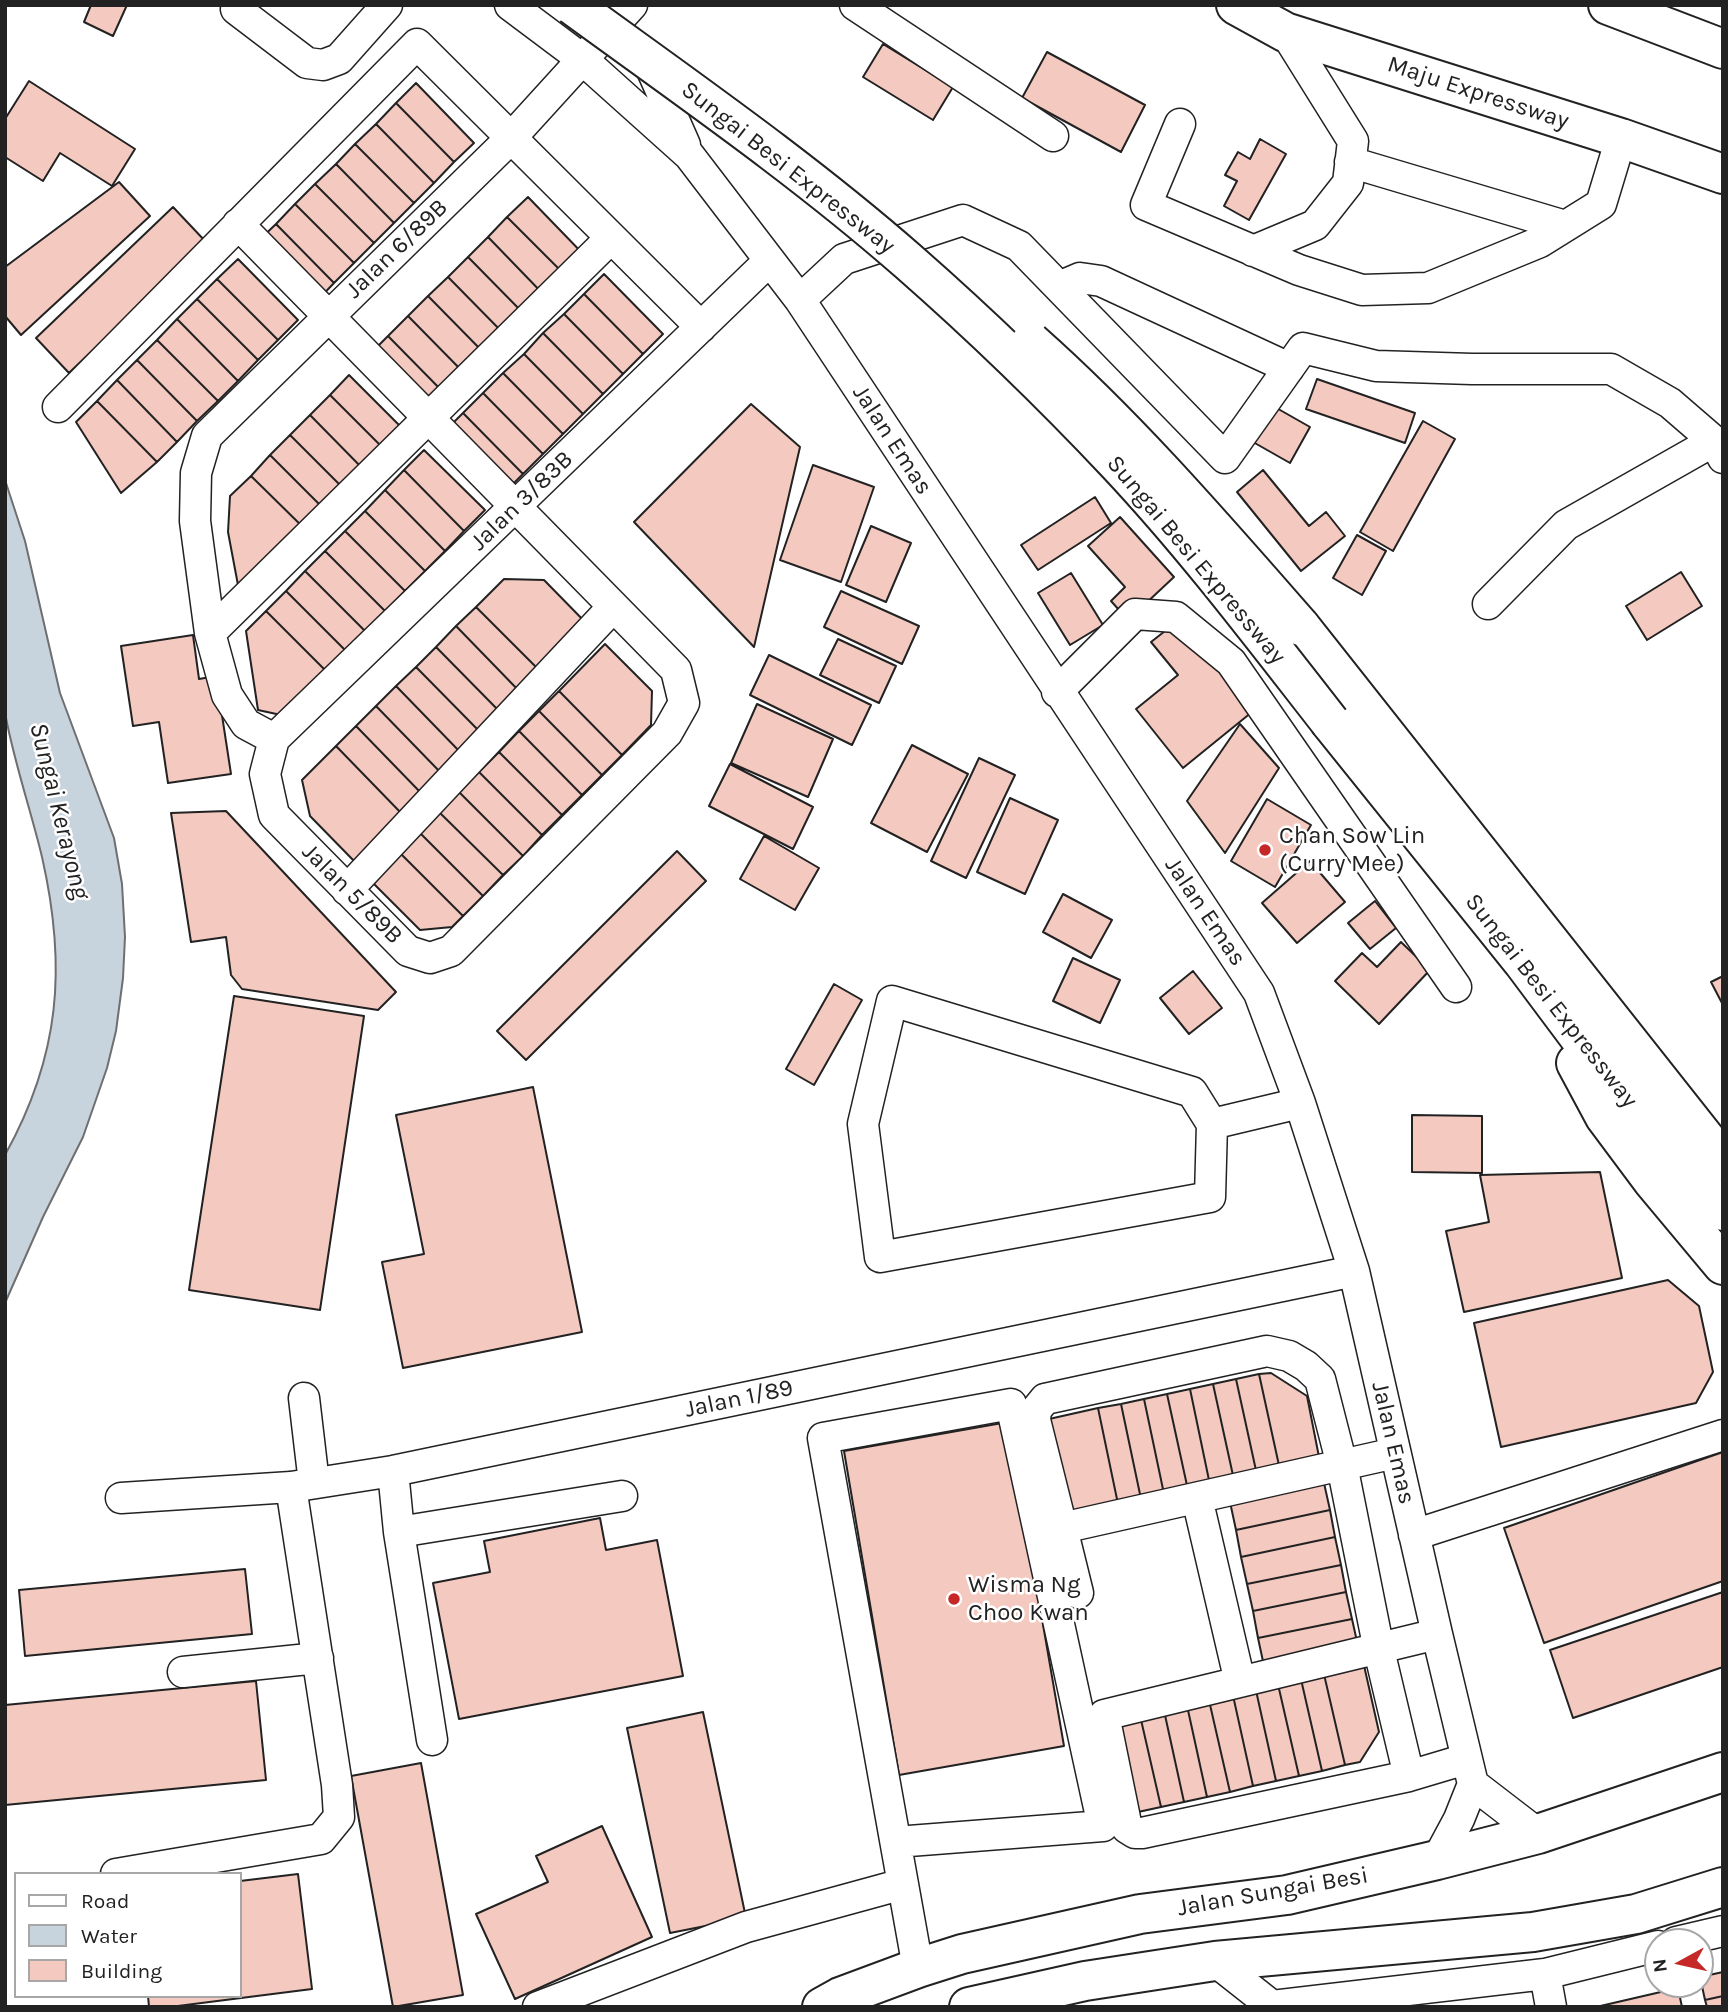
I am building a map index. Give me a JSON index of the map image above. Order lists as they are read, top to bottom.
{
  "streets": {
    "highway": ["Maju Expressway", "Sungai Besi Expressway", "Jalan Sungai Besi"],
    "street": [
      "Jalan 6/89B",
      "Jalan Emas",
      "Jalan 3/83B",
      "Jalan 5/89B",
      "Jalan 1/89"
    ]
  },
  "crossings": [
    ["Sungai Besi Expressway", "Jalan 6/89B"],
    ["Sungai Besi Expressway", "Jalan Emas"],
    ["Jalan 6/89B", "Jalan Emas"],
    ["Jalan 6/89B", "Jalan 5/89B"],
    ["Jalan Emas", "Jalan 3/83B"],
    ["Jalan Emas", "Jalan 1/89"],
    ["Jalan 3/83B", "Jalan 5/89B"]
  ],
  "water": ["Sungai Kerayong"],
  "places": ["Chan Sow Lin (Curry Mee)", "Wisma Ng Choo Kwan"],
  "legend": ["Road", "Water", "Building"],
  "north": "left"
}
